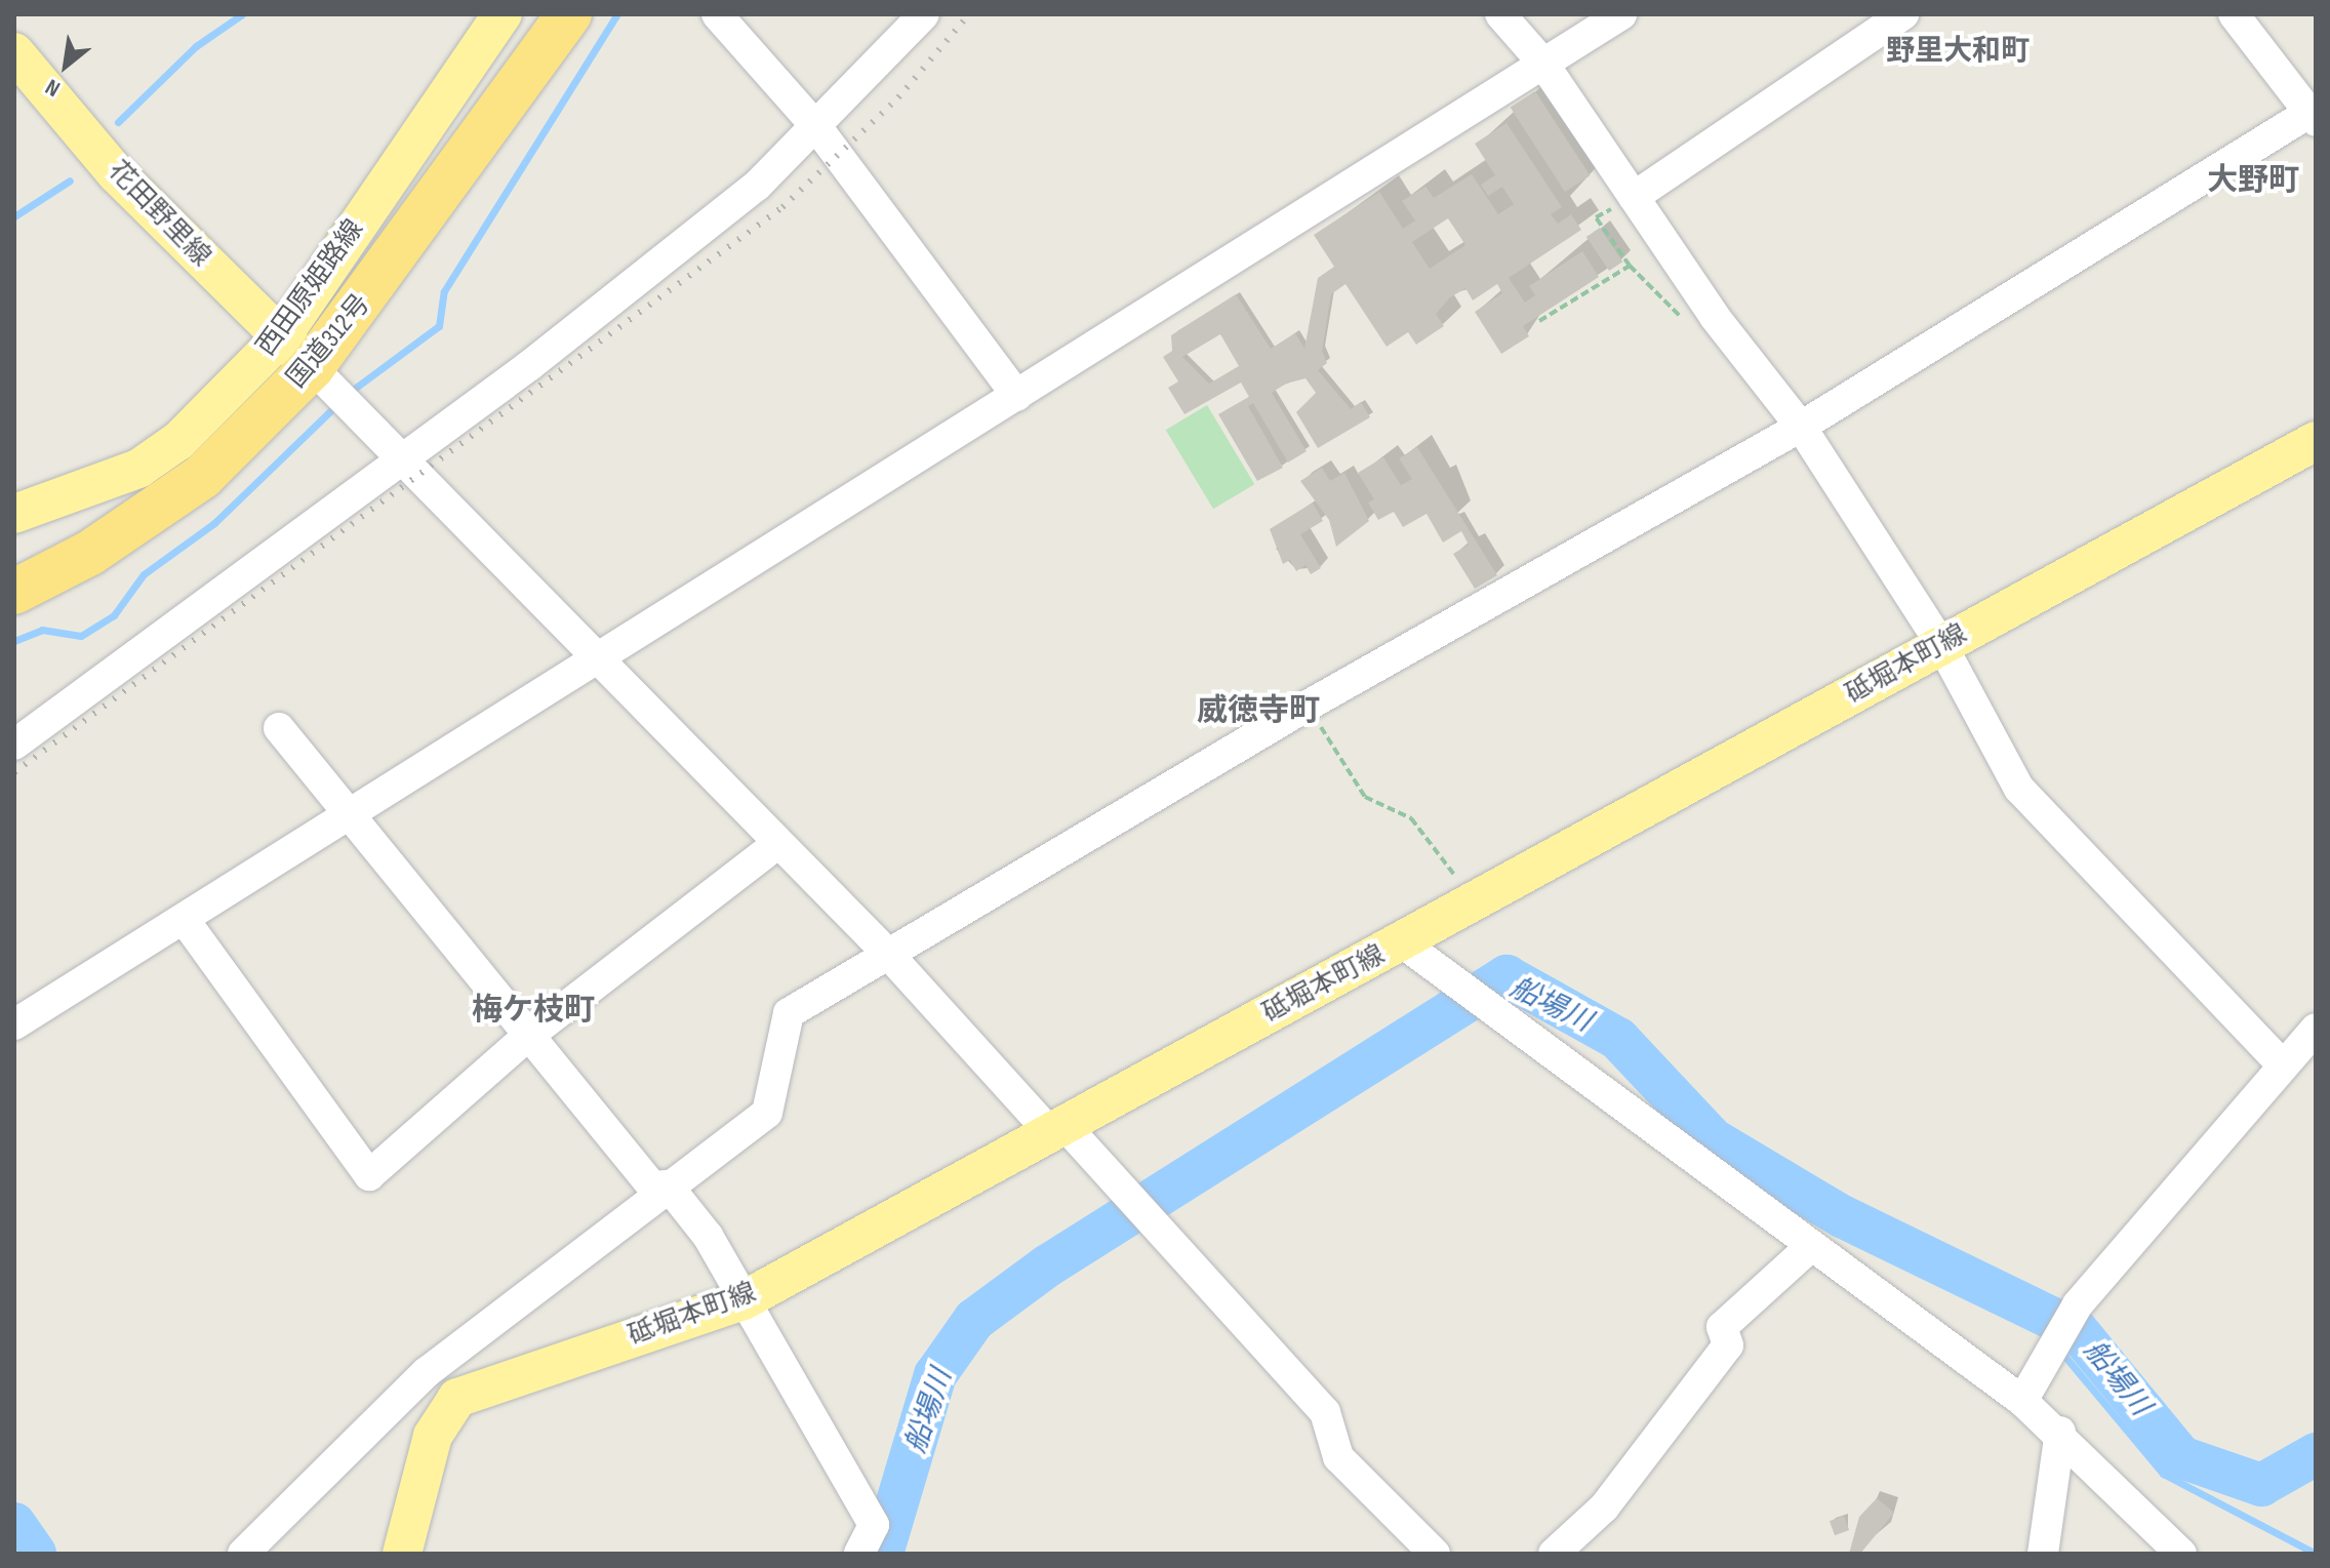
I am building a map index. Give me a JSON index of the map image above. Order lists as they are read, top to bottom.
{
  "streets": {
    "highway": ["国道312号"],
    "main road": ["花田野里線", "西田原姫路線", "砥堀本町線"]
  },
  "crossings": [
    ["花田野里線", "西田原姫路線"],
    ["花田野里線", "国道312号"],
    ["西田原姫路線", "国道312号"]
  ],
  "districts": [
    "野里大和町",
    "大野町",
    "威徳寺町",
    "梅ケ枝町"
  ],
  "water": ["船場川"],
  "north": "bottom left"
}
